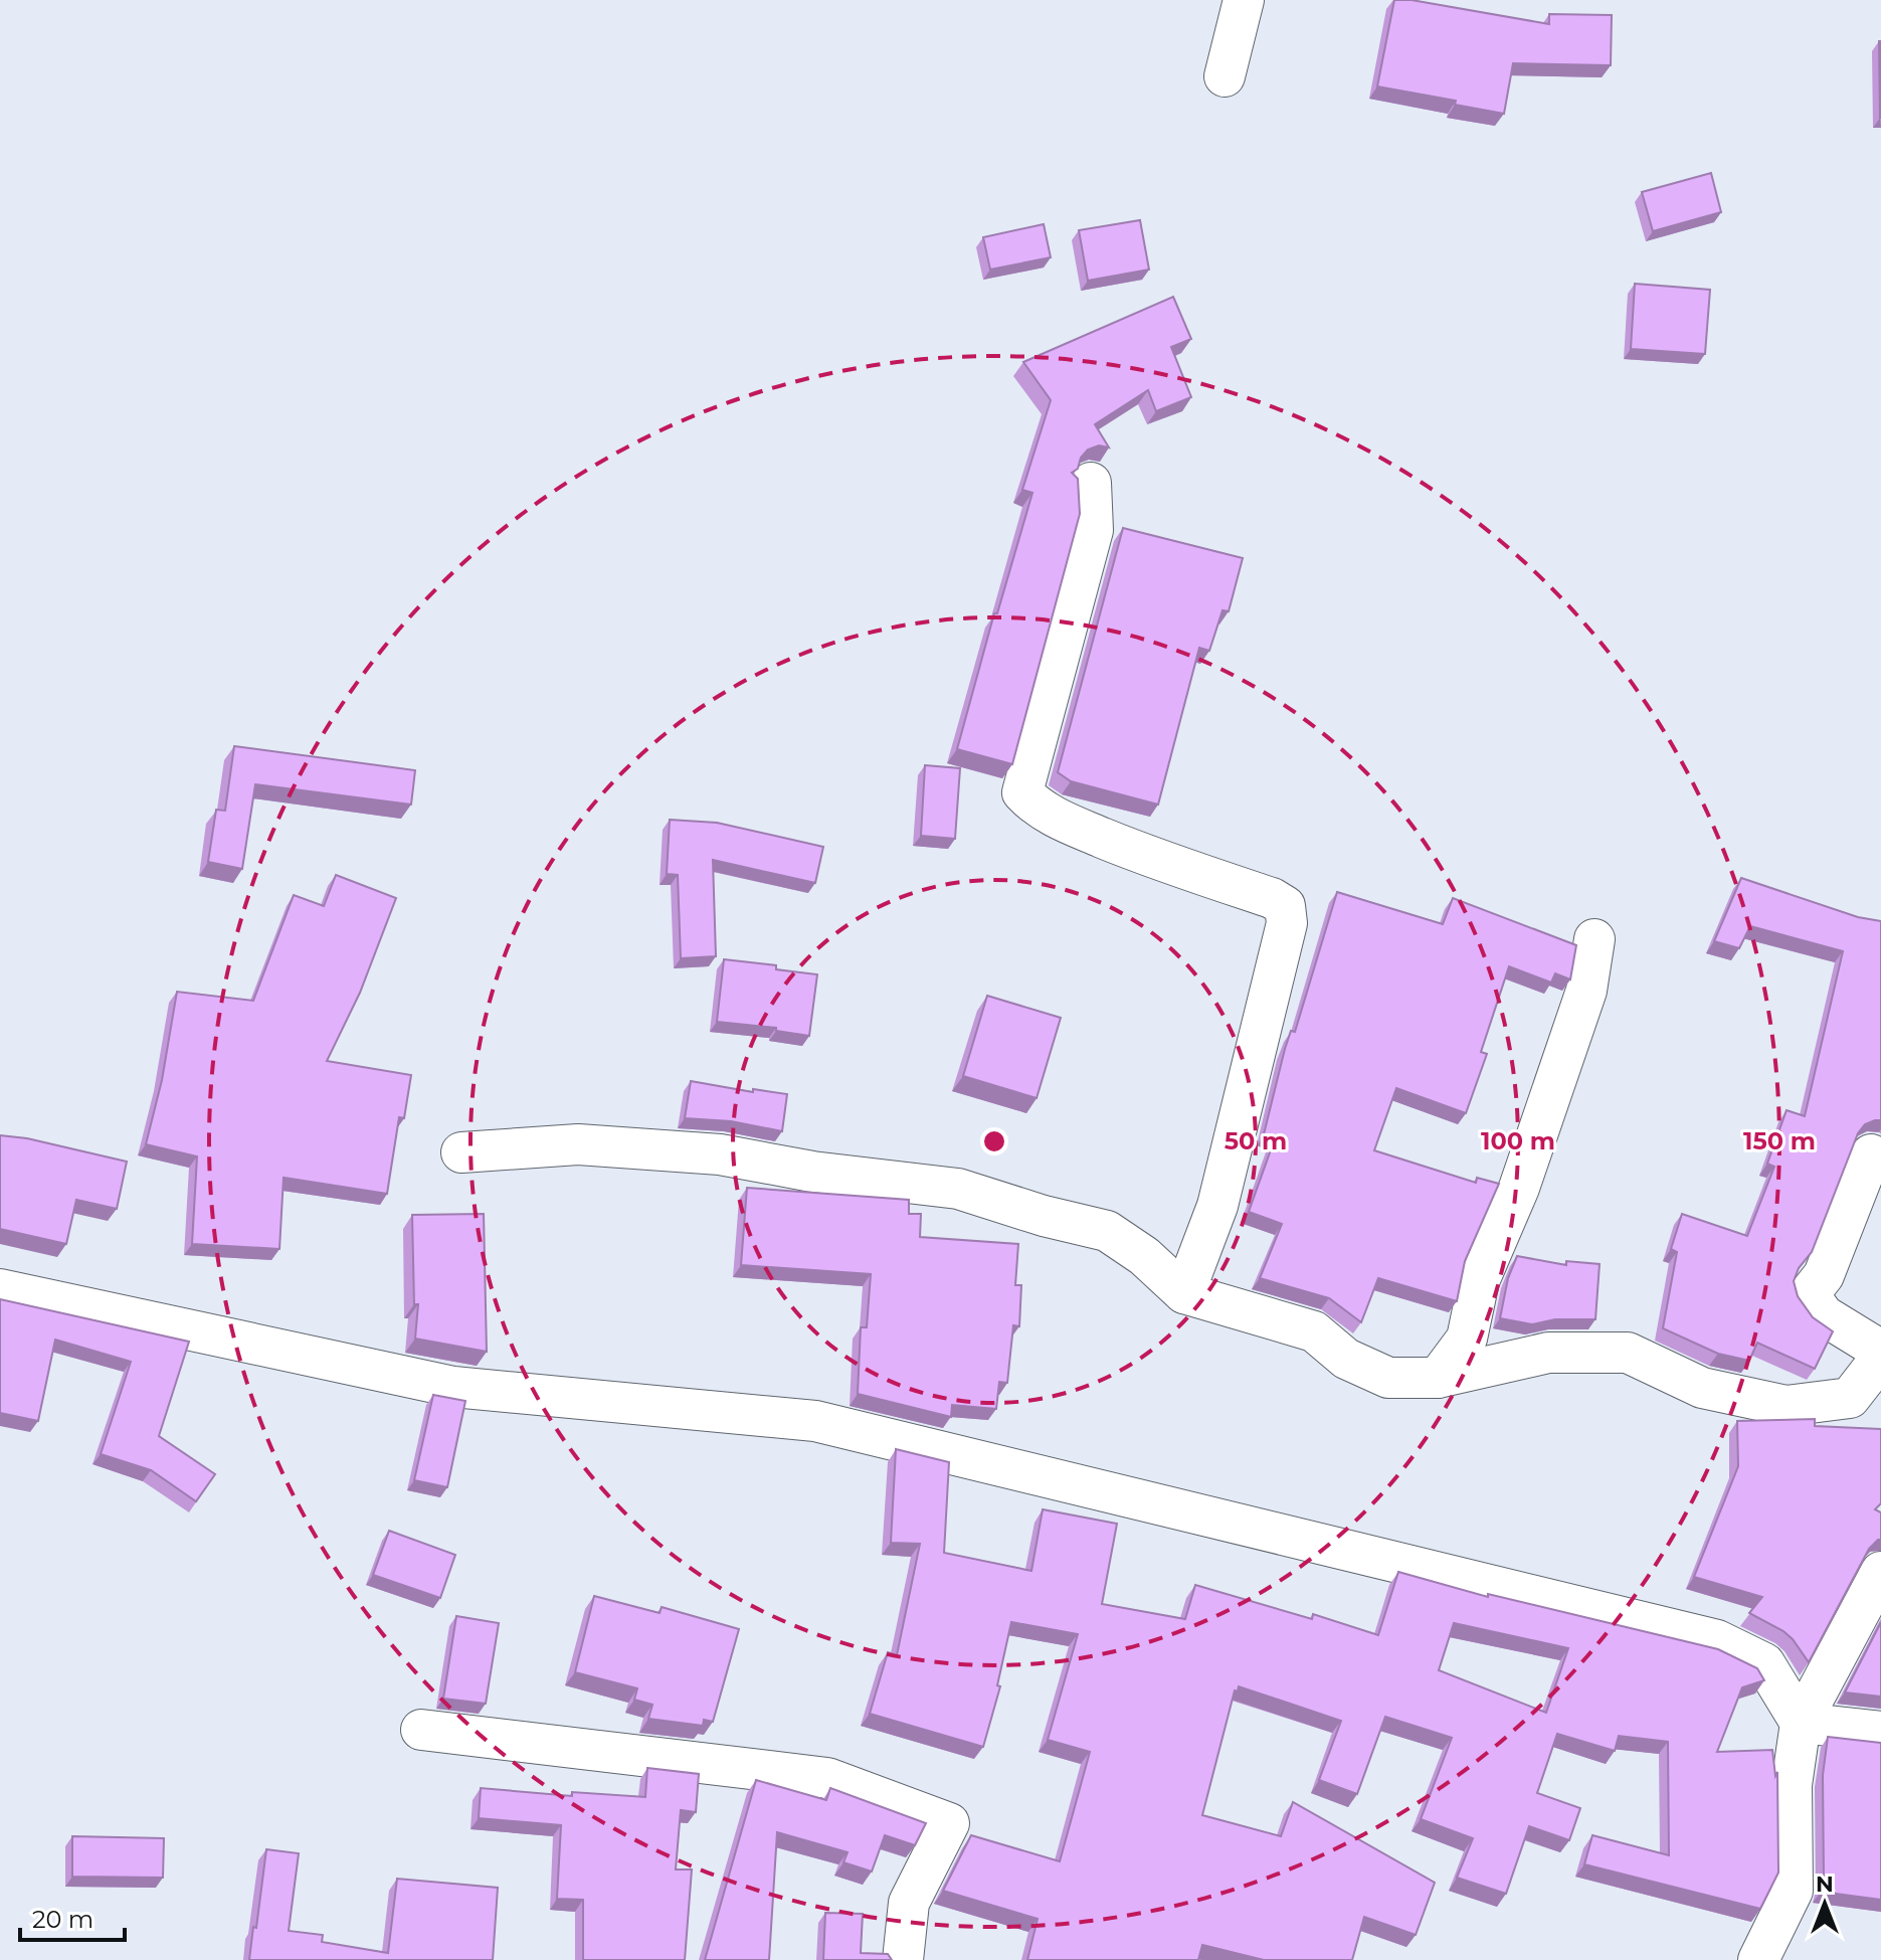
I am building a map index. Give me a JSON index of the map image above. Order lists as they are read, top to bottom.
{
  "scale_bar": "20 m",
  "north": "top",
  "rings": ["50 m", "100 m", "150 m"]
}
